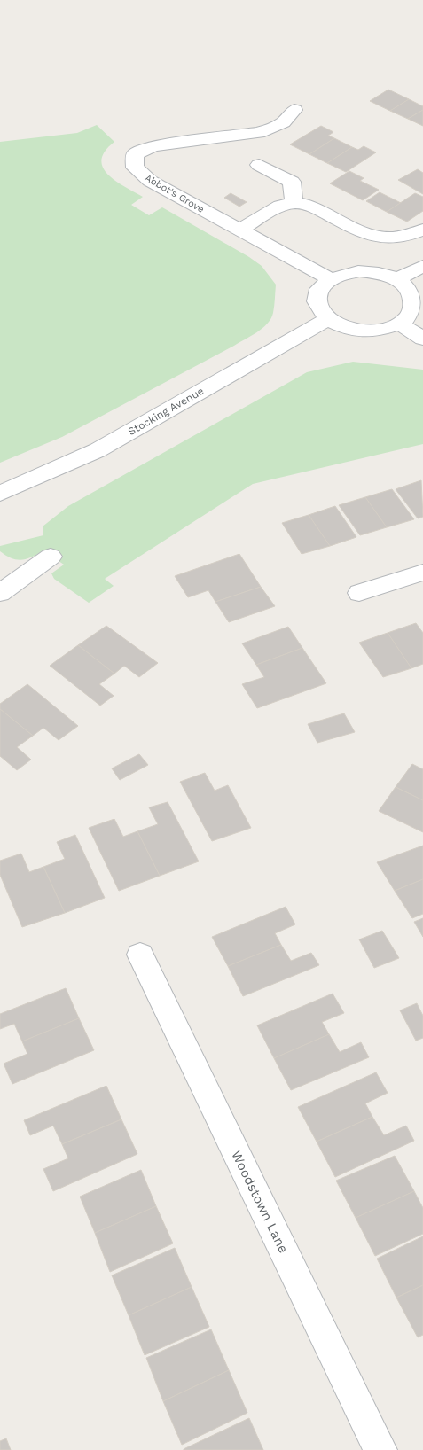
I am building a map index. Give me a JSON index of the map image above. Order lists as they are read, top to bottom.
{
  "streets": {
    "street": ["Abbot's Grove", "Stocking Avenue", "Woodstown Lane"]
  },
  "crossings": [
    ["Abbot's Grove", "Stocking Avenue"]
  ]
}
